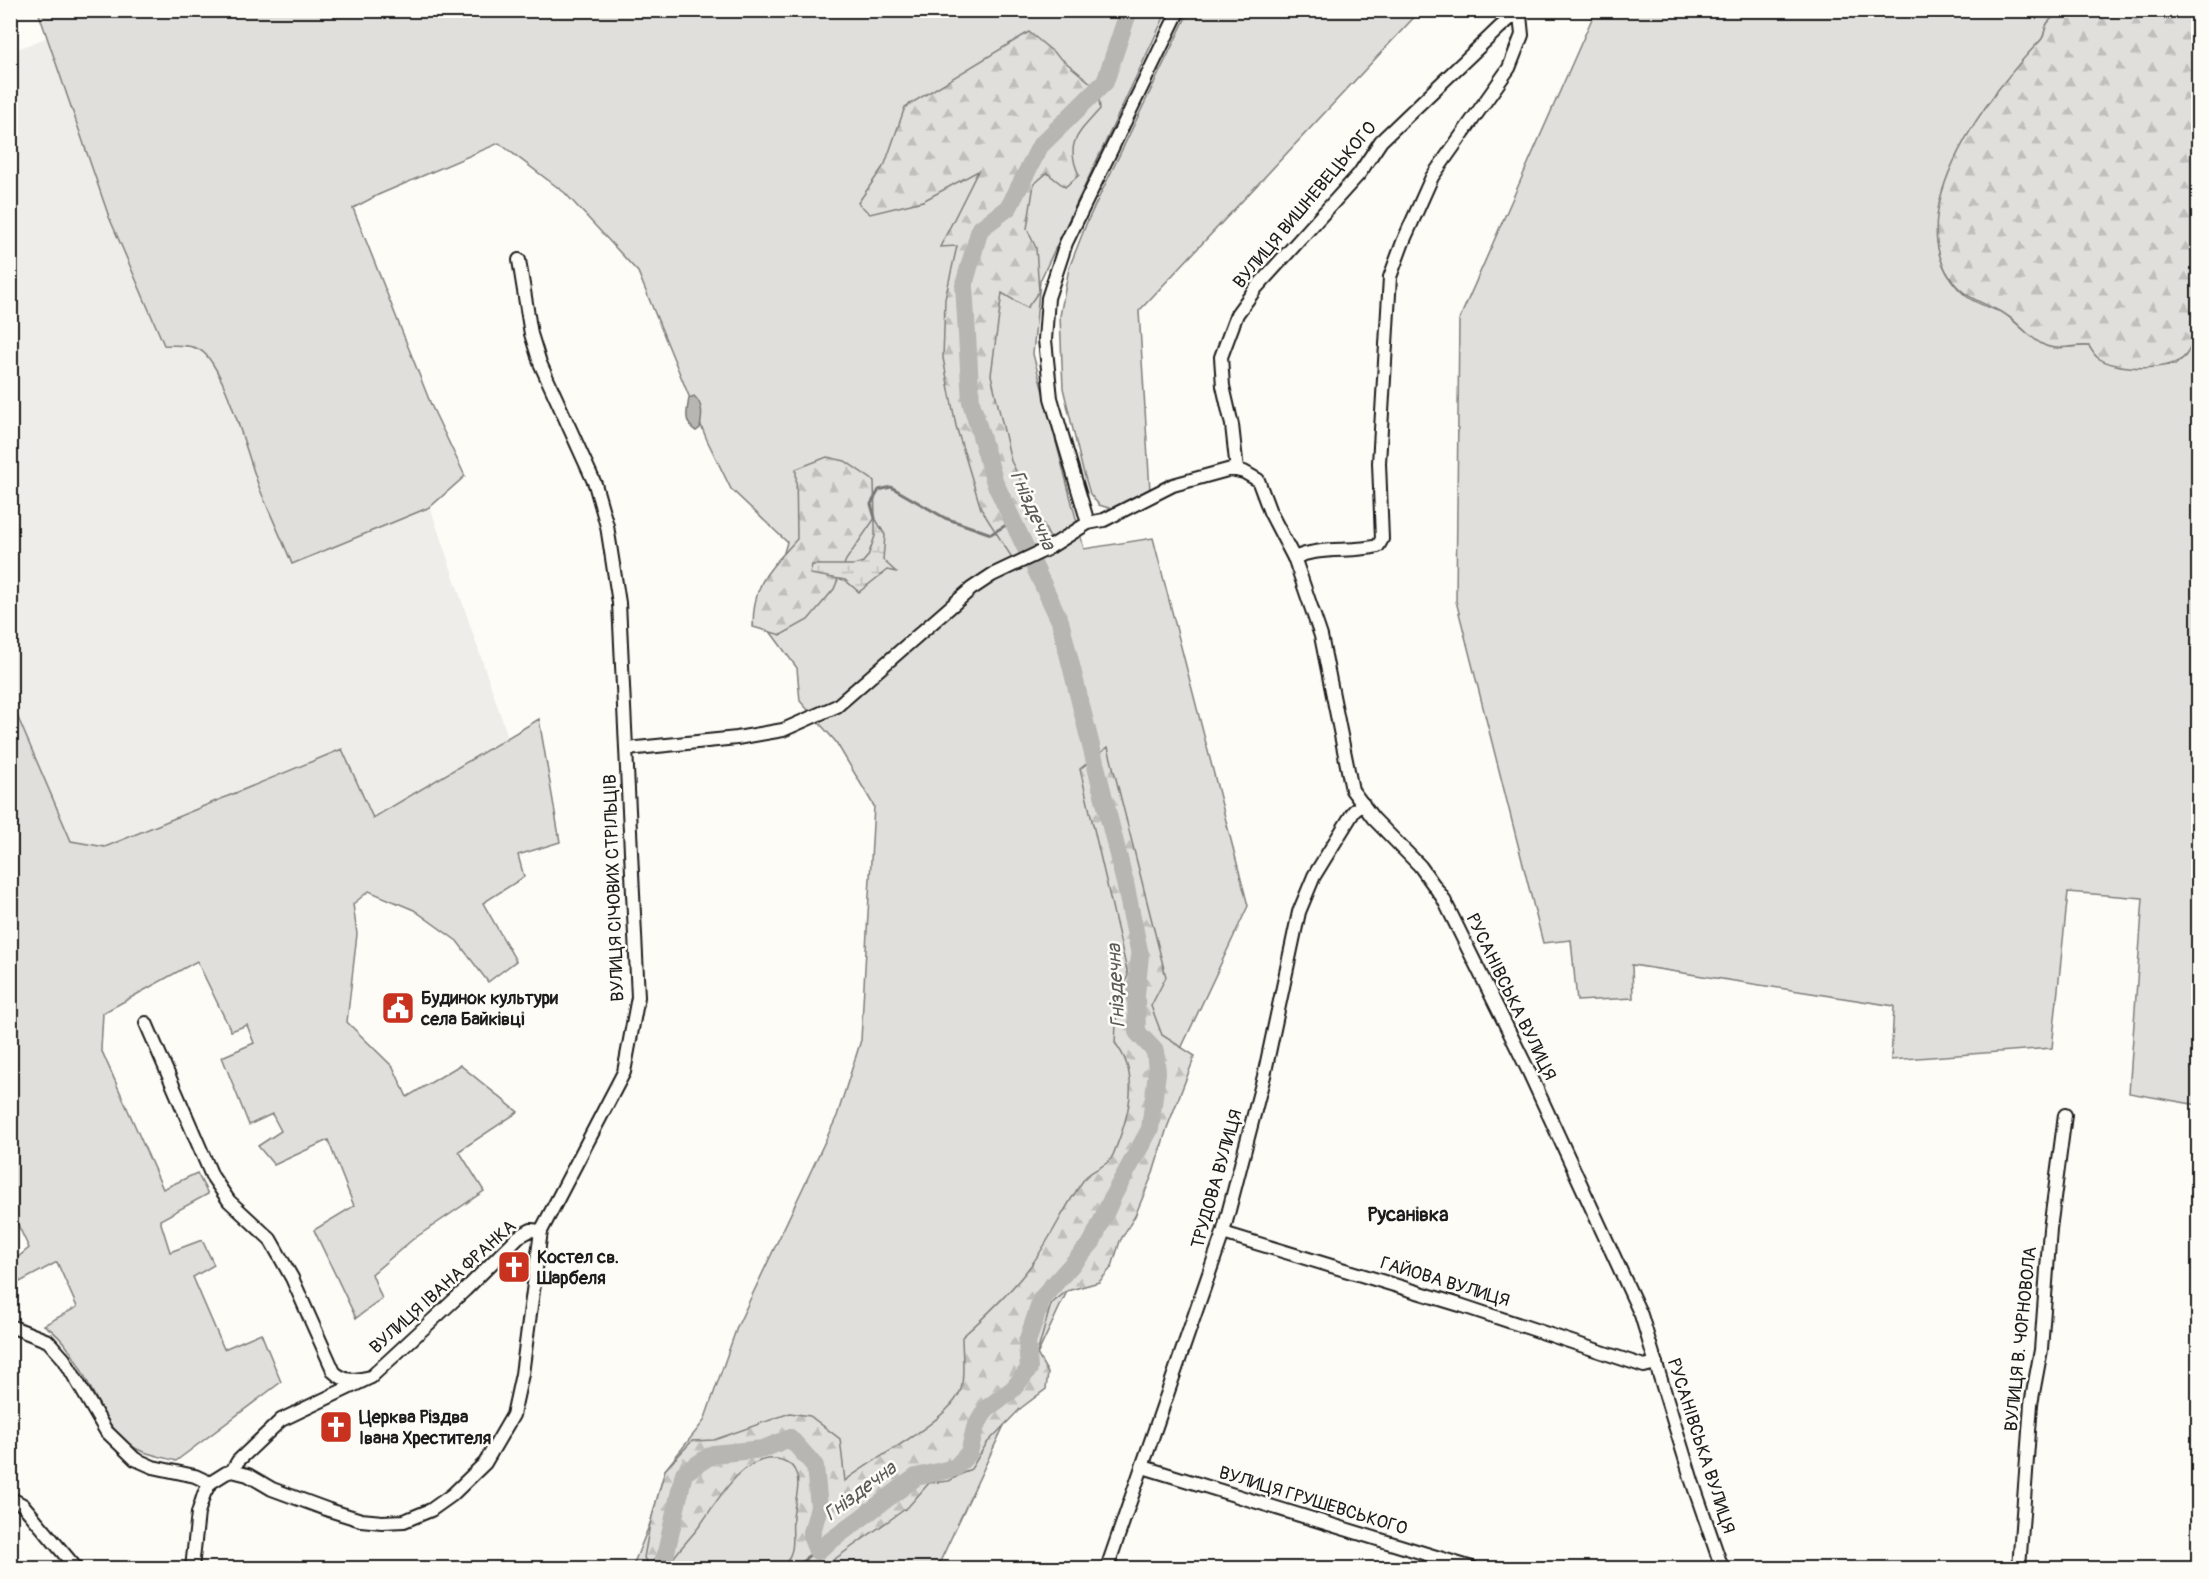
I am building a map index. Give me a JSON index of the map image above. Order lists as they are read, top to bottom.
{
  "streets": {
    "street": [
      "ВУЛИЦЯ ВИШНЕВЕЦЬКОГО",
      "ВУЛИЦЯ СІЧОВИХ СТРІЛЬЦІВ",
      "РУСАНІВСЬКА ВУЛИЦЯ",
      "ТРУДОВА ВУЛИЦЯ",
      "ГАЙОВА ВУЛИЦЯ",
      "ВУЛИЦЯ ІВАНА ФРАНКА",
      "ВУЛИЦЯ В. ЧОРНОВОЛА",
      "ВУЛИЦЯ ГРУШЕВСЬКОГО"
    ]
  },
  "crossings": [
    ["ВУЛИЦЯ ВИШНЕВЕЦЬКОГО", "ВУЛИЦЯ СІЧОВИХ СТРІЛЬЦІВ"],
    ["ВУЛИЦЯ ВИШНЕВЕЦЬКОГО", "РУСАНІВСЬКА ВУЛИЦЯ"],
    ["ВУЛИЦЯ СІЧОВИХ СТРІЛЬЦІВ", "РУСАНІВСЬКА ВУЛИЦЯ"],
    ["ВУЛИЦЯ СІЧОВИХ СТРІЛЬЦІВ", "ВУЛИЦЯ ІВАНА ФРАНКА"],
    ["РУСАНІВСЬКА ВУЛИЦЯ", "ТРУДОВА ВУЛИЦЯ"],
    ["РУСАНІВСЬКА ВУЛИЦЯ", "ГАЙОВА ВУЛИЦЯ"],
    ["ТРУДОВА ВУЛИЦЯ", "ГАЙОВА ВУЛИЦЯ"],
    ["ТРУДОВА ВУЛИЦЯ", "ВУЛИЦЯ ГРУШЕВСЬКОГО"]
  ],
  "districts": ["Русанівка"],
  "water": ["Гніздечна"],
  "places": {
    "public building": ["Будинок культури села Байківці"],
    "church": ["Костел св. Шарбеля", "Церква Різдва Івана Хрестителя"]
  }
}
